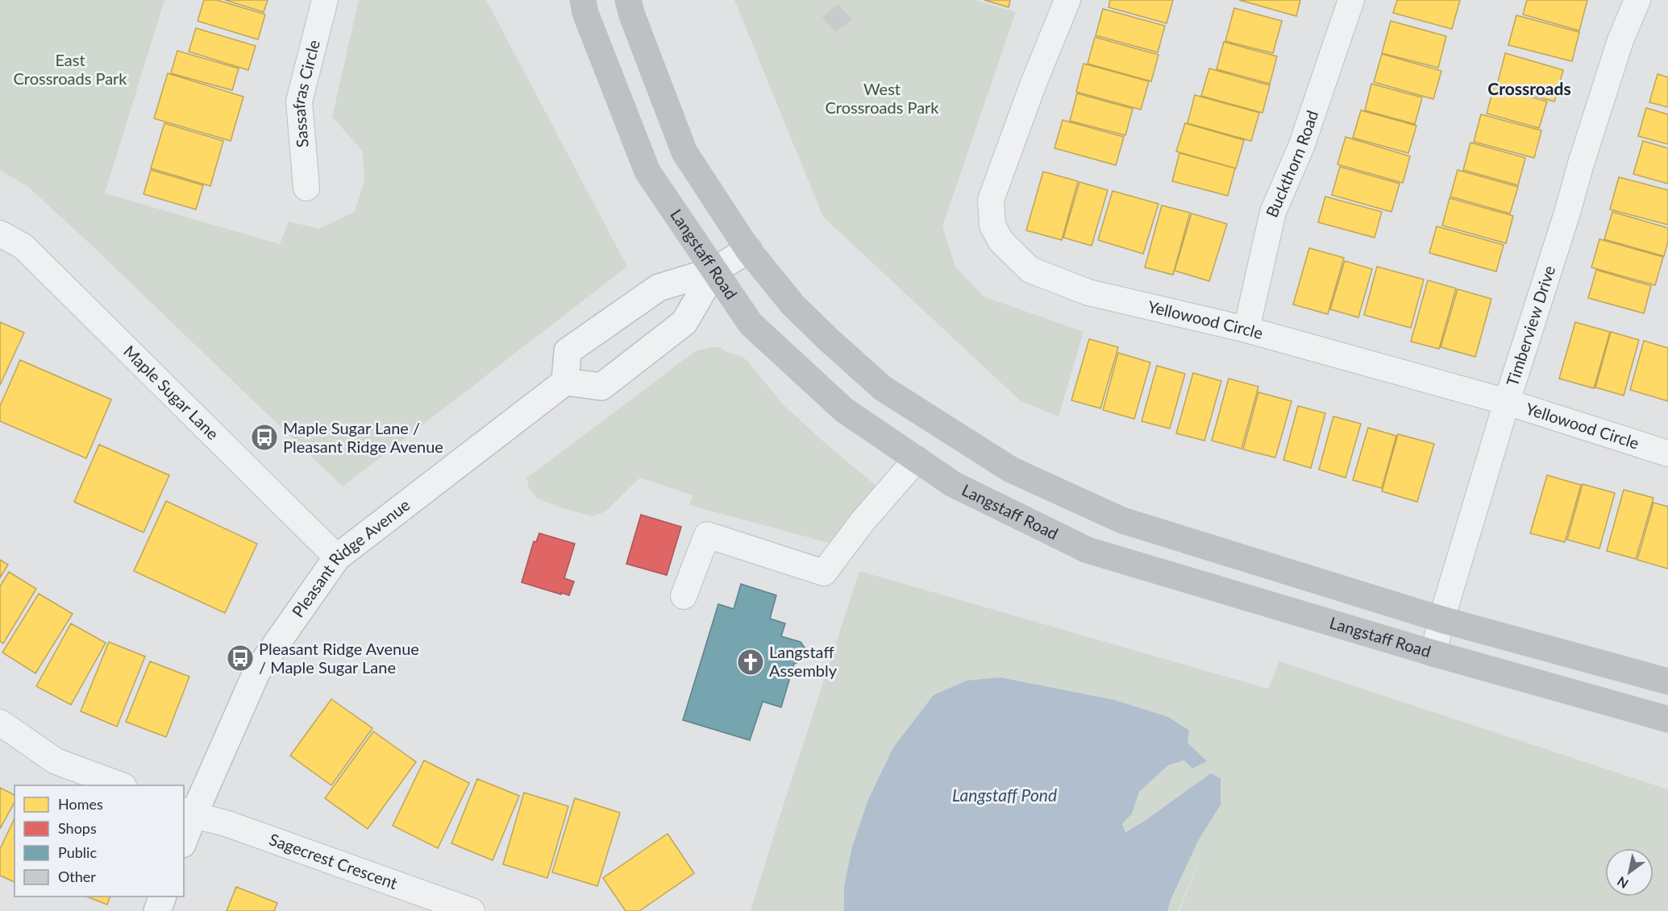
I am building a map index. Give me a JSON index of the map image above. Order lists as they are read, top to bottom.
{
  "streets": {
    "main road": ["Langstaff Road"],
    "street": [
      "Sassafras Circle",
      "Buckthorn Road",
      "Yellowood Circle",
      "Timberview Drive",
      "Maple Sugar Lane",
      "Pleasant Ridge Avenue",
      "Sagecrest Crescent"
    ]
  },
  "crossings": [
    ["Buckthorn Road", "Yellowood Circle"],
    ["Langstaff Road", "Timberview Drive"],
    ["Yellowood Circle", "Timberview Drive"],
    ["Maple Sugar Lane", "Pleasant Ridge Avenue"],
    ["Pleasant Ridge Avenue", "Sagecrest Crescent"]
  ],
  "districts": ["Crossroads"],
  "water": ["Langstaff Pond"],
  "parks": ["East Crossroads Park", "West Crossroads Park"],
  "places": {
    "bus stop": ["Maple Sugar Lane / Pleasant Ridge Avenue", "Pleasant Ridge Avenue / Maple Sugar Lane"],
    "church": ["Langstaff Assembly"]
  },
  "legend": [
    "Homes",
    "Shops",
    "Public",
    "Other"
  ],
  "north": "bottom left"
}
